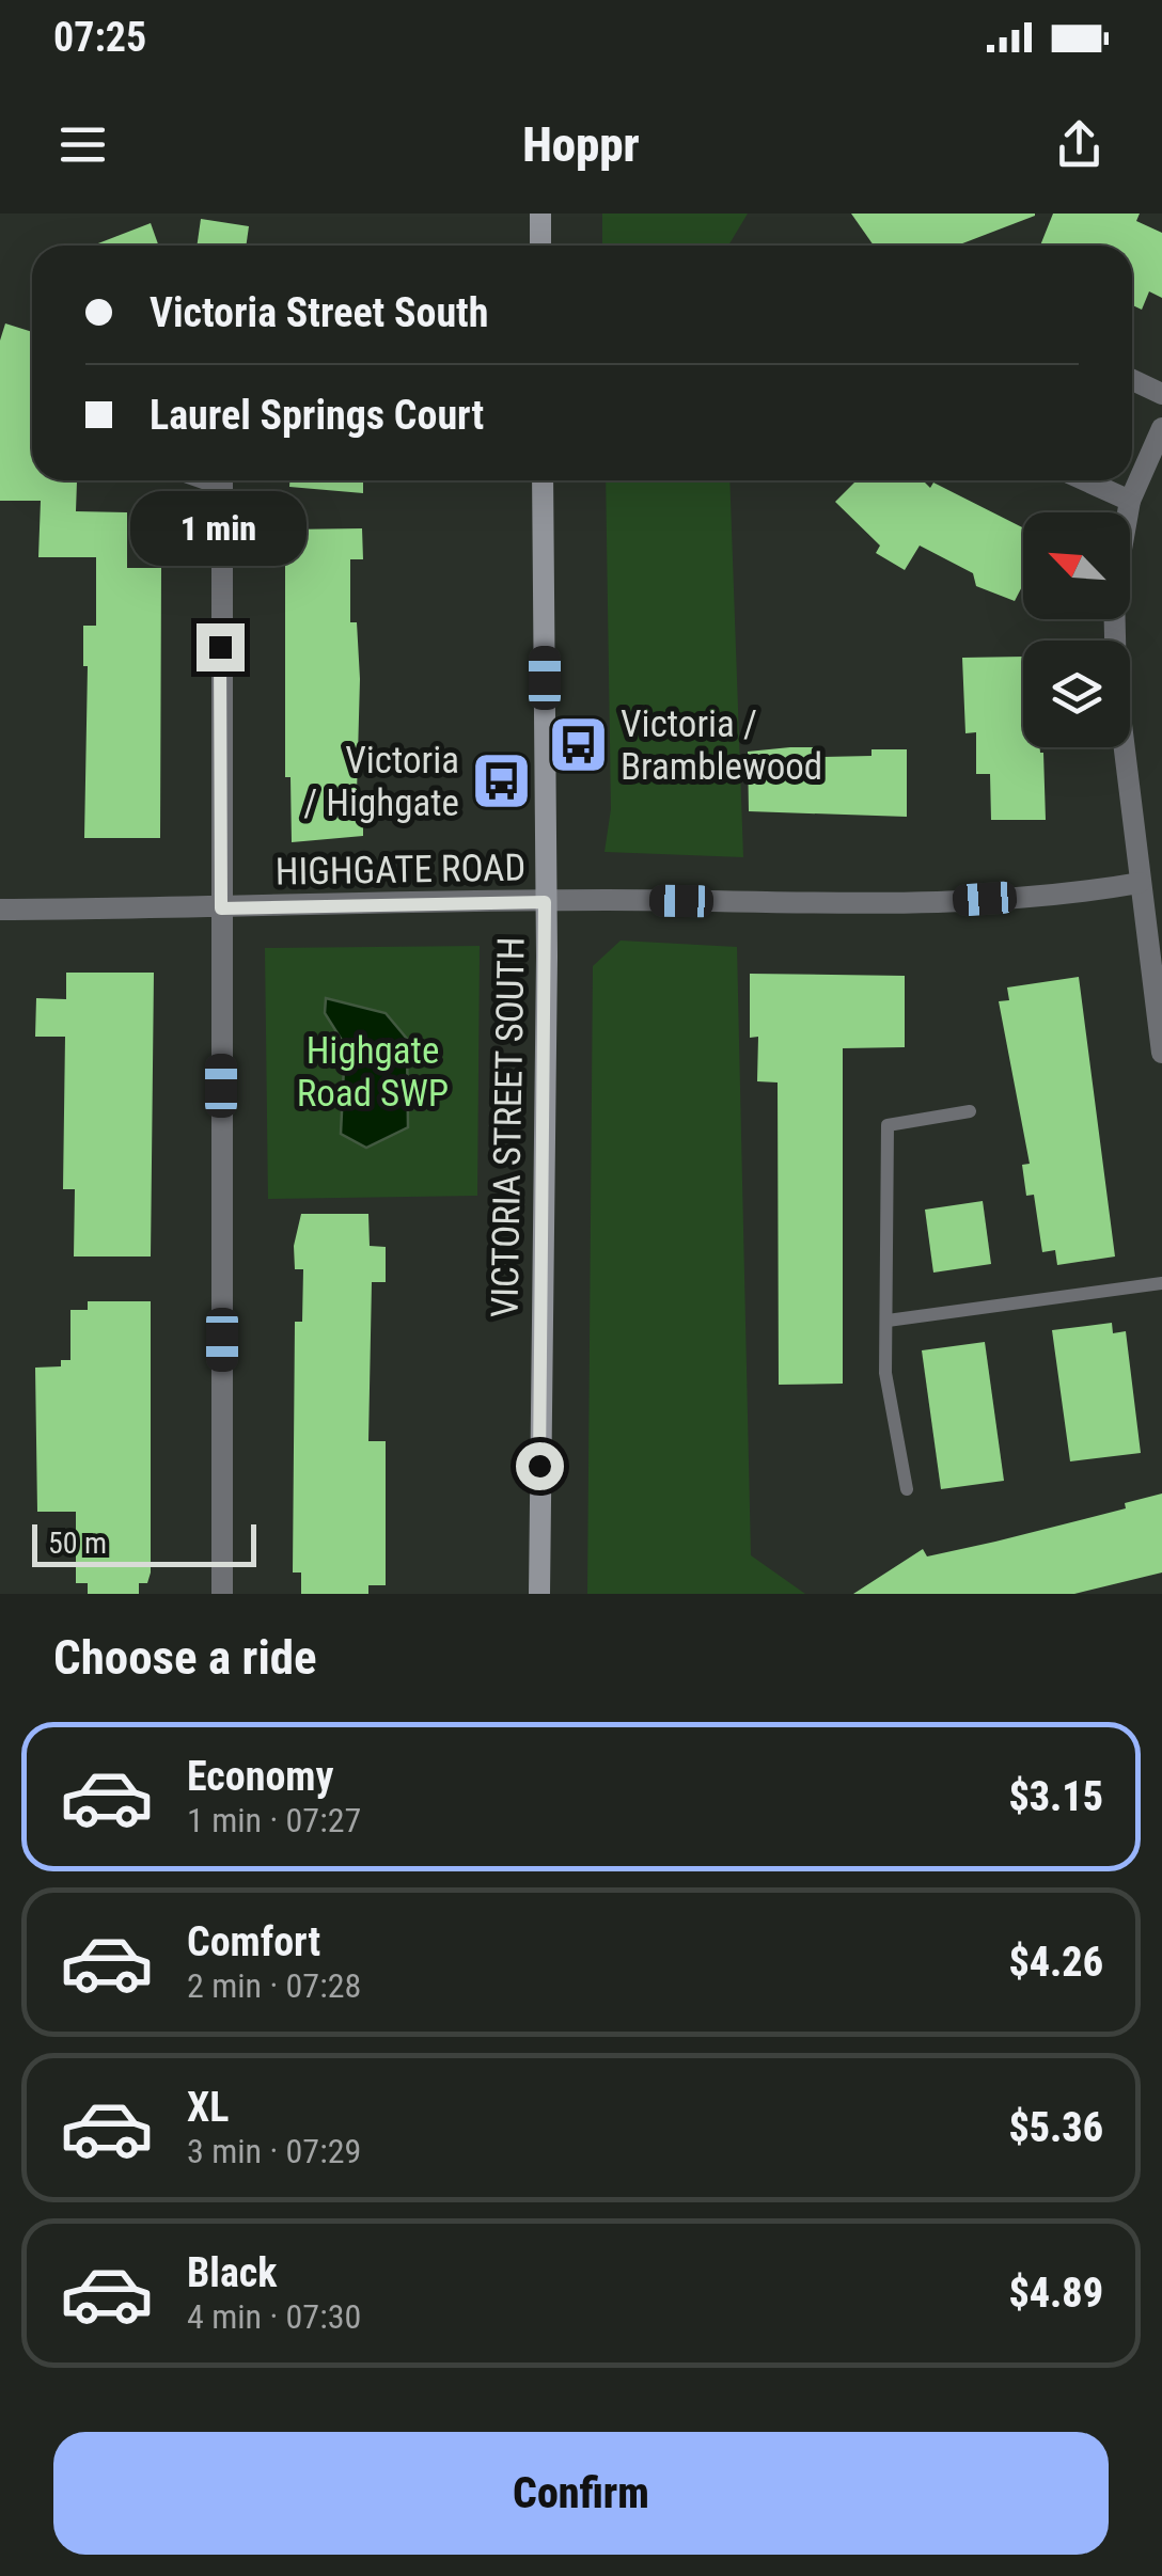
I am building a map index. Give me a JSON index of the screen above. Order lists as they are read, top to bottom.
{
  "streets": {
    "main road": ["VICTORIA STREET SOUTH"],
    "street": ["HIGHGATE ROAD"]
  },
  "crossings": [
    ["HIGHGATE ROAD", "VICTORIA STREET SOUTH"]
  ],
  "parks": ["Highgate Road SWP"],
  "places": {
    "bus stop": ["Victoria / Bramblewood", "Victoria / Highgate"]
  },
  "scale_bar": "50 m",
  "north": "top left",
  "page": {
    "status": "07:25",
    "header": "Hoppr",
    "banner": ["Victoria Street South", "Laurel Springs Court"],
    "bubble": "1 min",
    "scale": "50 m",
    "heading": "Choose a ride",
    "list": [
      {
        "name": "Economy",
        "note": "1 min · 07:27",
        "value": "$3.15"
      },
      {
        "name": "Comfort",
        "note": "2 min · 07:28",
        "value": "$4.26"
      },
      {
        "name": "XL",
        "note": "3 min · 07:29",
        "value": "$5.36"
      },
      {
        "name": "Black",
        "note": "4 min · 07:30",
        "value": "$4.89"
      }
    ],
    "buttons": "Confirm"
  }
}
